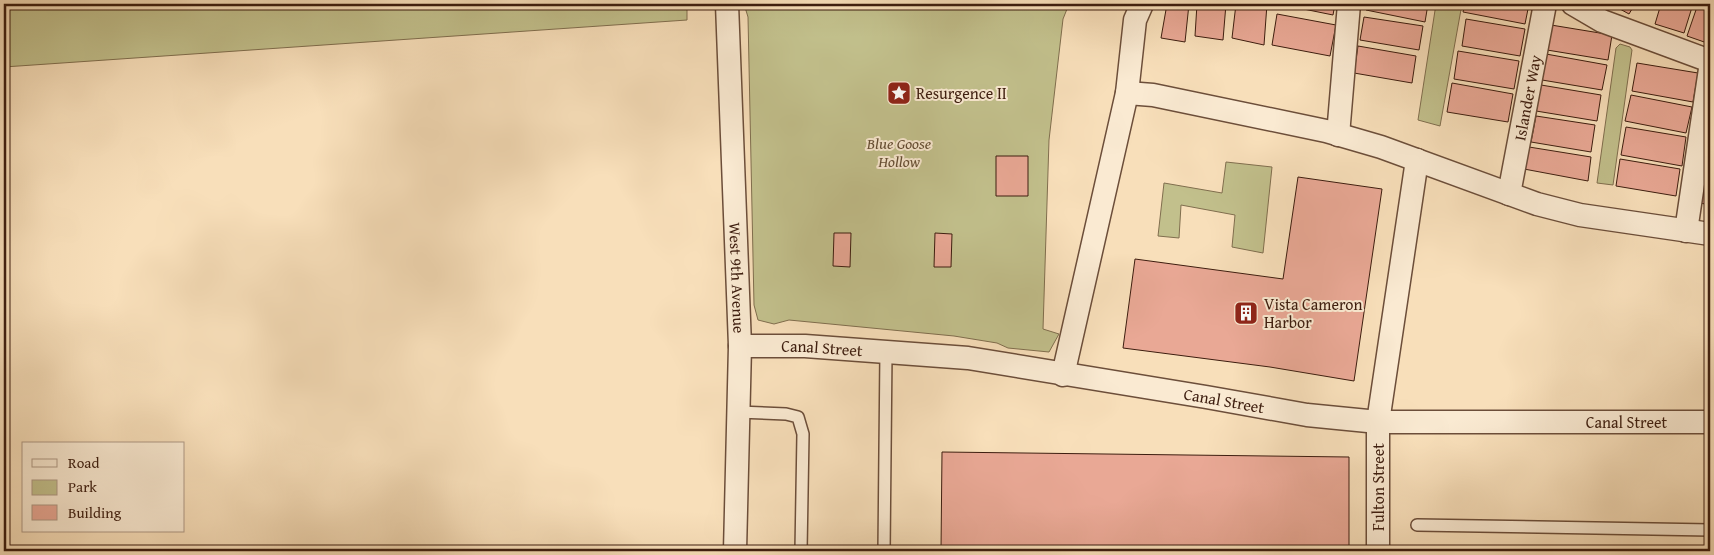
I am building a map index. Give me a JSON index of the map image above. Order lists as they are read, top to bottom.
{
  "streets": {
    "street": [
      "Islander Way",
      "West 9th Avenue",
      "Canal Street",
      "Fulton Street"
    ]
  },
  "crossings": [
    ["West 9th Avenue", "Canal Street"],
    ["Canal Street", "Fulton Street"]
  ],
  "parks": ["Blue Goose Hollow"],
  "places": {
    "place": ["Resurgence II"],
    "building": ["Vista Cameron Harbor"]
  },
  "legend": ["Road", "Park", "Building"]
}
